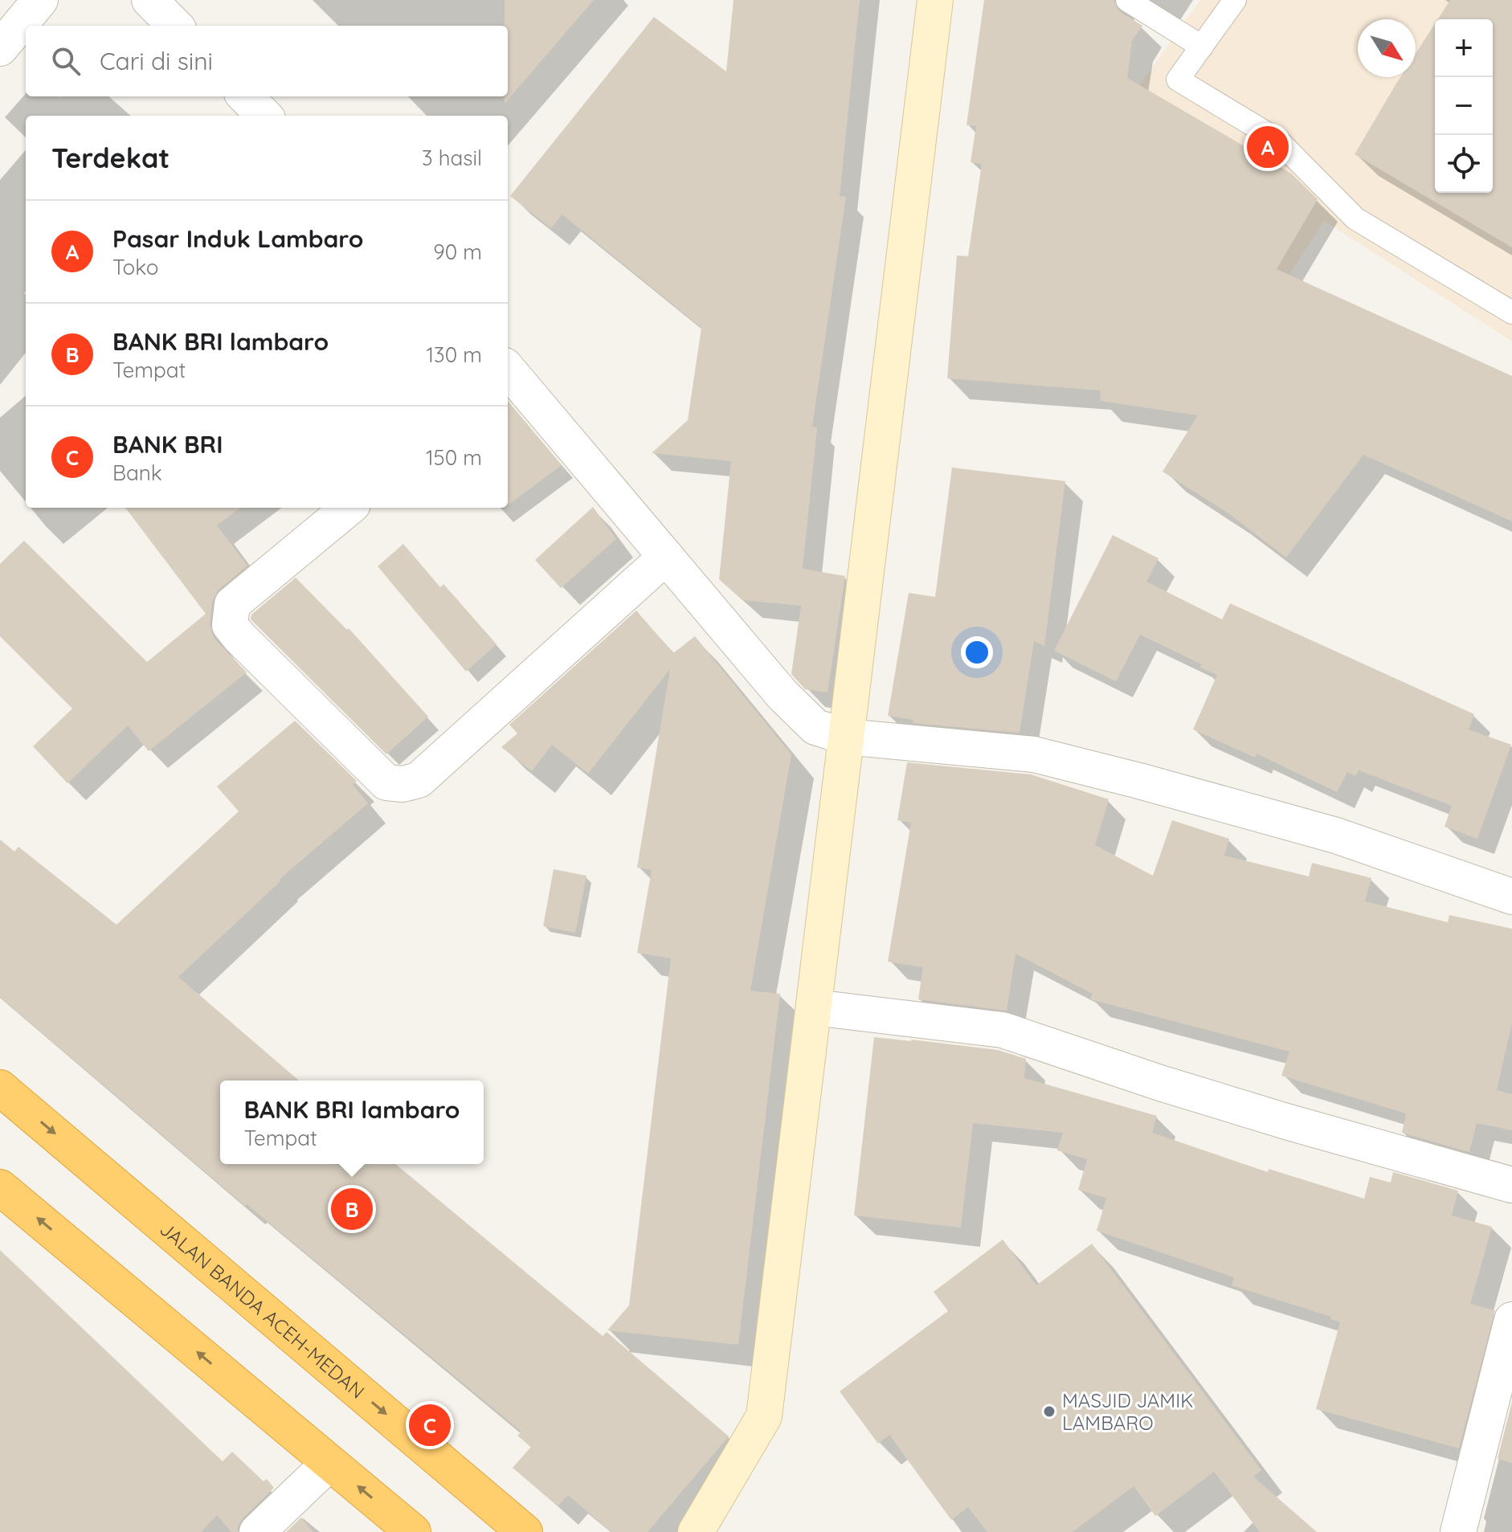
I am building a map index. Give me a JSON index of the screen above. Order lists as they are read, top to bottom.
{
  "streets": {
    "highway": ["JALAN BANDA ACEH-MEDAN"]
  },
  "places": ["MASJID JAMIK LAMBARO"],
  "north": "bottom right",
  "page": {
    "map_buttons": ["+", "−"],
    "search": "Cari di sini",
    "heading": ["Terdekat", "3 hasil"],
    "pins": ["A", "B", "C"],
    "list": [
      {
        "mark": "A",
        "name": "Pasar Induk Lambaro",
        "note": "Toko",
        "value": "90 m"
      },
      {
        "mark": "B",
        "name": "BANK BRI lambaro",
        "note": "Tempat",
        "value": "130 m"
      },
      {
        "mark": "C",
        "name": "BANK BRI",
        "note": "Bank",
        "value": "150 m"
      }
    ],
    "popup": ["BANK BRI lambaro", "Tempat"]
  }
}
